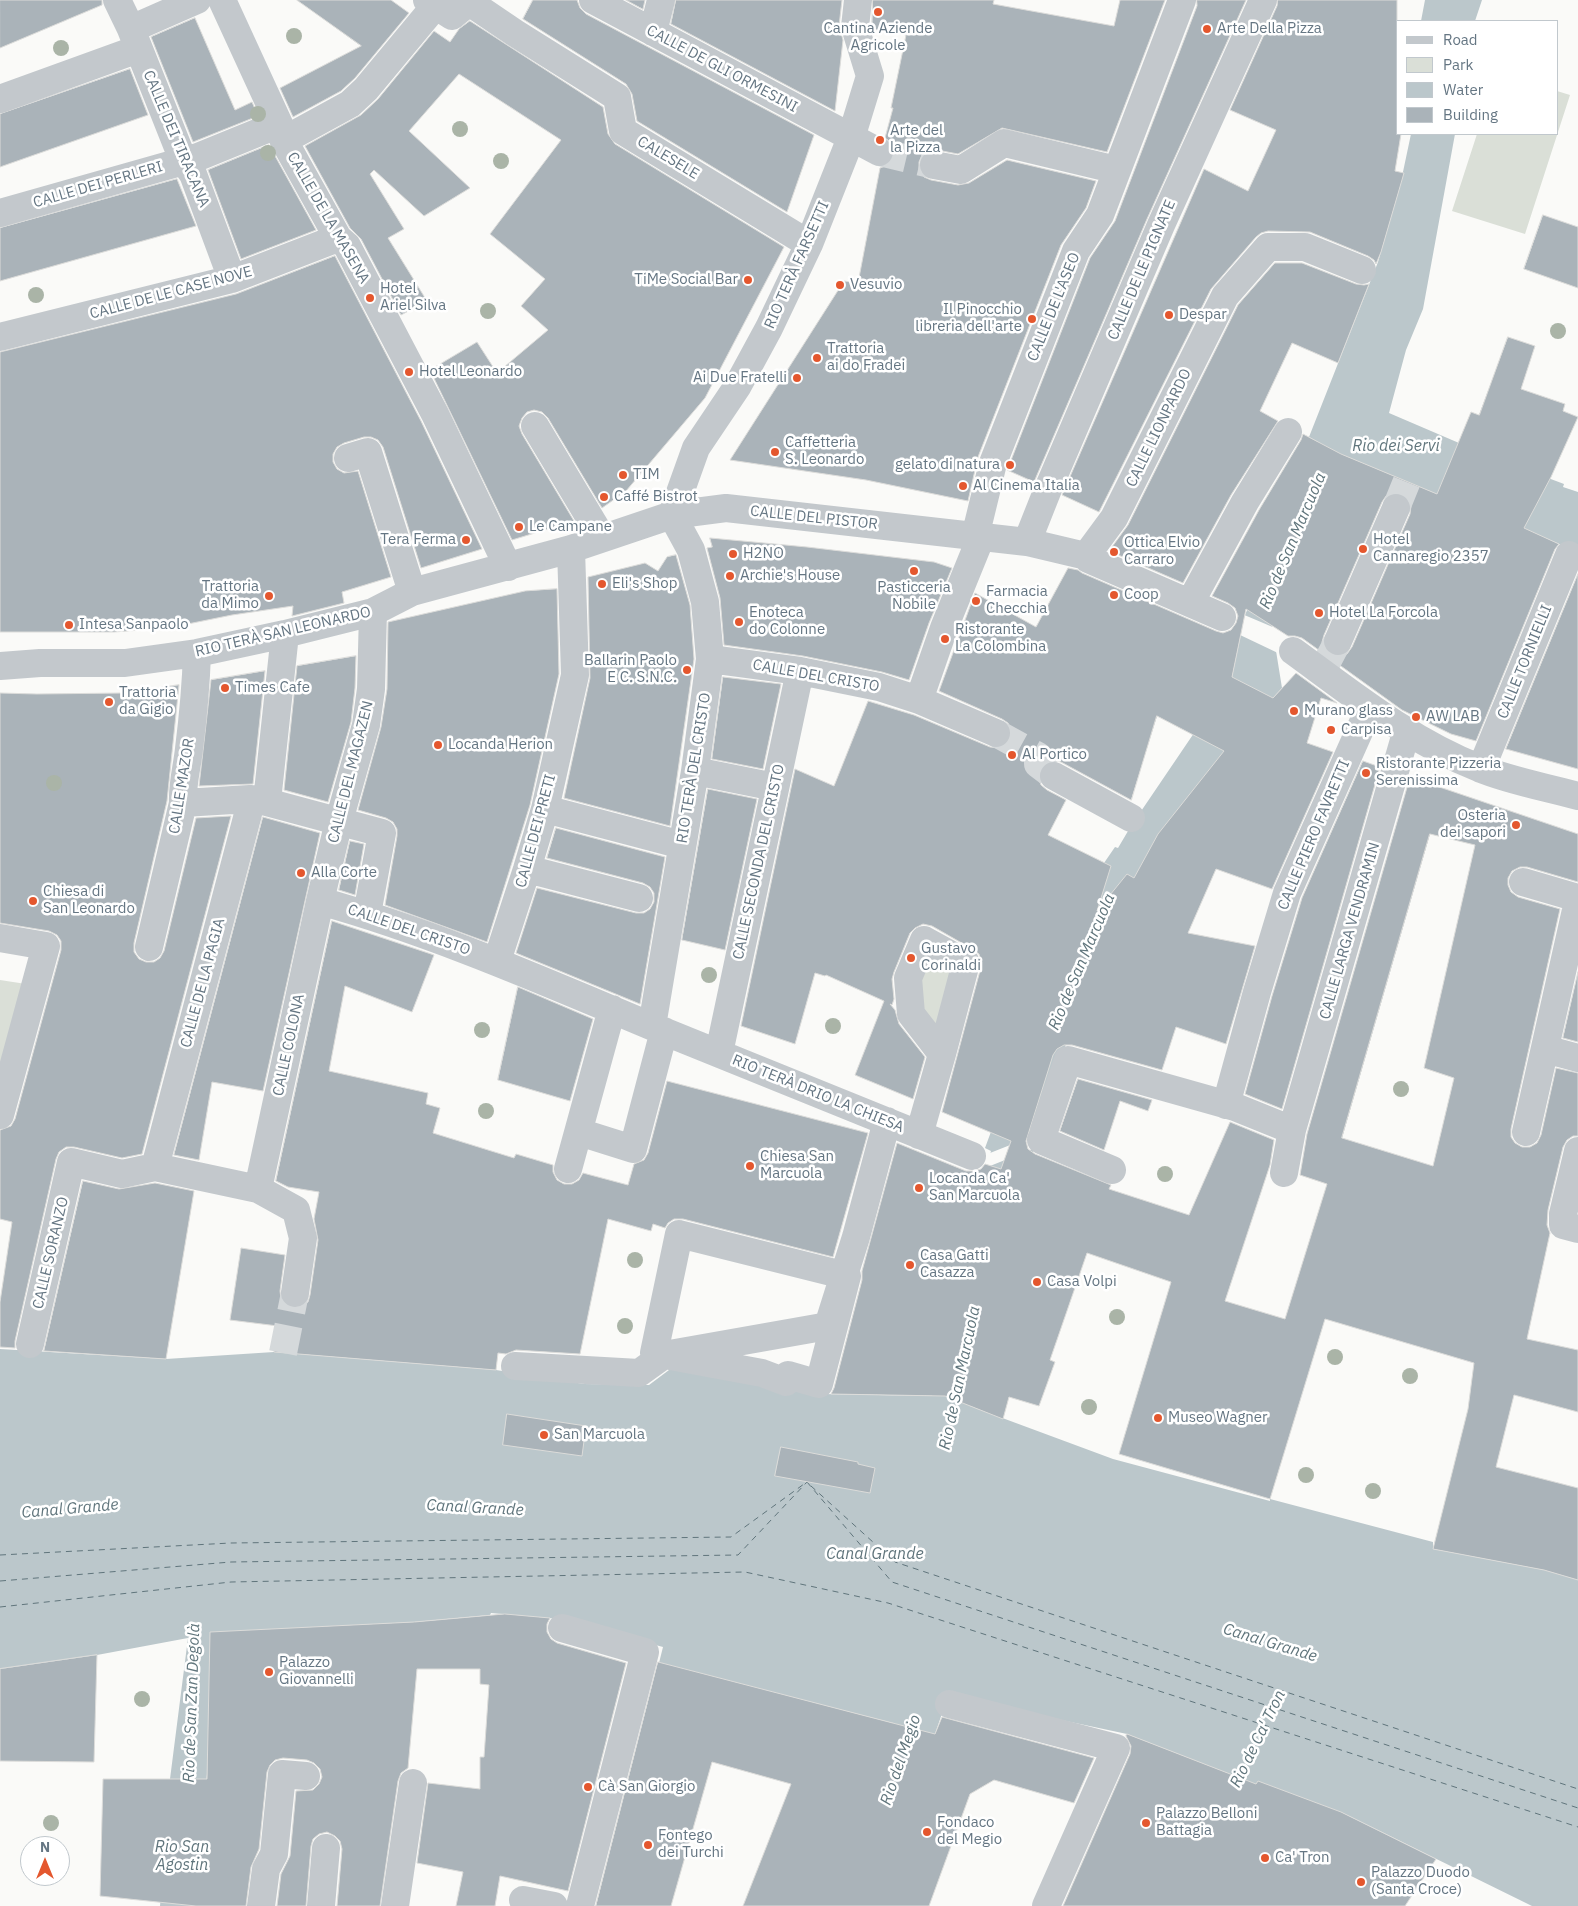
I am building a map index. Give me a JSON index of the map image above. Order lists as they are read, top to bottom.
{
  "streets": {
    "street": [
      "CALLE DE GLI ORMESINI",
      "CALLE DEI TIRACANA",
      "CALESELE",
      "CALLE DEI PERLERI",
      "CALLE DE LA MASENA",
      "RIO TERÀ FARSETTI",
      "CALLE DE LE PIGNATE",
      "CALLE DE LE CASE NOVE",
      "CALLE DE L'ASEO",
      "CALLE LIONPARDO",
      "CALLE DEL PISTOR",
      "RIO TERÀ SAN LEONARDO",
      "CALLE TORNIELLI",
      "CALLE DEL CRISTO",
      "RIO TERÀ DEL CRISTO",
      "CALLE DEL MAGAZEN",
      "CALLE MAZOR",
      "CALLE DEI PRETI",
      "CALLE PIERO FAVRETTI",
      "CALLE SECONDA DEL CRISTO",
      "CALLE LARGA VENDRAMIN",
      "CALLE DE LA PAGIA",
      "CALLE COLONA",
      "RIO TERÀ DRIO LA CHIESA",
      "CALLE SORANZO"
    ]
  },
  "crossings": [
    ["CALLE DE GLI ORMESINI", "RIO TERÀ FARSETTI"],
    ["CALLE DEI TIRACANA", "CALLE DEI PERLERI"],
    ["CALLE DEI TIRACANA", "CALLE DE LE CASE NOVE"],
    ["CALESELE", "CALLE DEI PERLERI"],
    ["CALESELE", "RIO TERÀ FARSETTI"],
    ["CALLE DEI PERLERI", "CALLE DE LA MASENA"],
    ["CALLE DE LA MASENA", "CALLE DE LE CASE NOVE"],
    ["CALLE DE LA MASENA", "RIO TERÀ SAN LEONARDO"],
    ["RIO TERÀ FARSETTI", "CALLE DEL PISTOR"],
    ["RIO TERÀ FARSETTI", "RIO TERÀ SAN LEONARDO"],
    ["RIO TERÀ FARSETTI", "RIO TERÀ DEL CRISTO"],
    ["CALLE DE LE PIGNATE", "CALLE DEL PISTOR"],
    ["CALLE DE L'ASEO", "CALLE DEL PISTOR"],
    ["CALLE DE L'ASEO", "CALLE DEL CRISTO"],
    ["CALLE LIONPARDO", "CALLE DEL PISTOR"],
    ["CALLE DEL PISTOR", "RIO TERÀ SAN LEONARDO"],
    ["CALLE DEL PISTOR", "RIO TERÀ DEL CRISTO"],
    ["RIO TERÀ SAN LEONARDO", "RIO TERÀ DEL CRISTO"],
    ["RIO TERÀ SAN LEONARDO", "CALLE DEL MAGAZEN"],
    ["RIO TERÀ SAN LEONARDO", "CALLE MAZOR"],
    ["RIO TERÀ SAN LEONARDO", "CALLE DEI PRETI"],
    ["RIO TERÀ SAN LEONARDO", "CALLE DE LA PAGIA"],
    ["CALLE DEL CRISTO", "RIO TERÀ DEL CRISTO"],
    ["CALLE DEL CRISTO", "CALLE DEL MAGAZEN"],
    ["CALLE DEL CRISTO", "CALLE DEI PRETI"],
    ["CALLE DEL CRISTO", "CALLE SECONDA DEL CRISTO"],
    ["CALLE DEL CRISTO", "CALLE COLONA"],
    ["CALLE DEL CRISTO", "RIO TERÀ DRIO LA CHIESA"],
    ["RIO TERÀ DEL CRISTO", "RIO TERÀ DRIO LA CHIESA"],
    ["CALLE DEL MAGAZEN", "CALLE COLONA"],
    ["CALLE SECONDA DEL CRISTO", "RIO TERÀ DRIO LA CHIESA"],
    ["CALLE DE LA PAGIA", "CALLE SORANZO"]
  ],
  "water": [
    "Rio dei Servi",
    "Rio de San Marcuola",
    "Canal Grande",
    "Rio de San Zan Degolà",
    "Rio de Ca' Tron",
    "Rio del Megio",
    "Rio San Agostin"
  ],
  "places": [
    "Cantina Aziende Agricole",
    "Arte Della Pizza",
    "Arte del la Pizza",
    "TiMe Social Bar",
    "Vesuvio",
    "Hotel Ariel Silva",
    "Despar",
    "Il Pinocchio libreria dell'arte",
    "Trattoria ai do Fradei",
    "Hotel Leonardo",
    "Ai Due Fratelli",
    "Caffetteria S. Leonardo",
    "gelato di natura",
    "TIM",
    "Al Cinema Italia",
    "Caffé Bistrot",
    "Le Campane",
    "Tera Ferma",
    "Hotel Cannaregio 2357",
    "Ottica Elvio Carraro",
    "H2NO",
    "Pasticceria Nobile",
    "Archie's House",
    "Eli's Shop",
    "Coop",
    "Trattoria da Mimo",
    "Farmacia Checchia",
    "Hotel La Forcola",
    "Enoteca do Colonne",
    "Intesa Sanpaolo",
    "Ristorante La Colombina",
    "Ballarin Paolo E C. S.N.C.",
    "Times Cafe",
    "Trattoria da Gigio",
    "Murano glass",
    "AW LAB",
    "Carpisa",
    "Locanda Herion",
    "Al Portico",
    "Ristorante Pizzeria Serenissima",
    "Osteria dei sapori",
    "Alla Corte",
    "Chiesa di San Leonardo",
    "Gustavo Corinaldi",
    "Chiesa San Marcuola",
    "Locanda Ca' San Marcuola",
    "Casa Gatti Casazza",
    "Casa Volpi",
    "Museo Wagner",
    "San Marcuola",
    "Palazzo Giovannelli",
    "Cà San Giorgio",
    "Palazzo Belloni Battagia",
    "Fondaco del Megio",
    "Fontego dei Turchi",
    "Ca' Tron",
    "Palazzo Duodo (Santa Croce)"
  ],
  "legend": [
    "Road",
    "Park",
    "Water",
    "Building"
  ],
  "north": "top"
}
